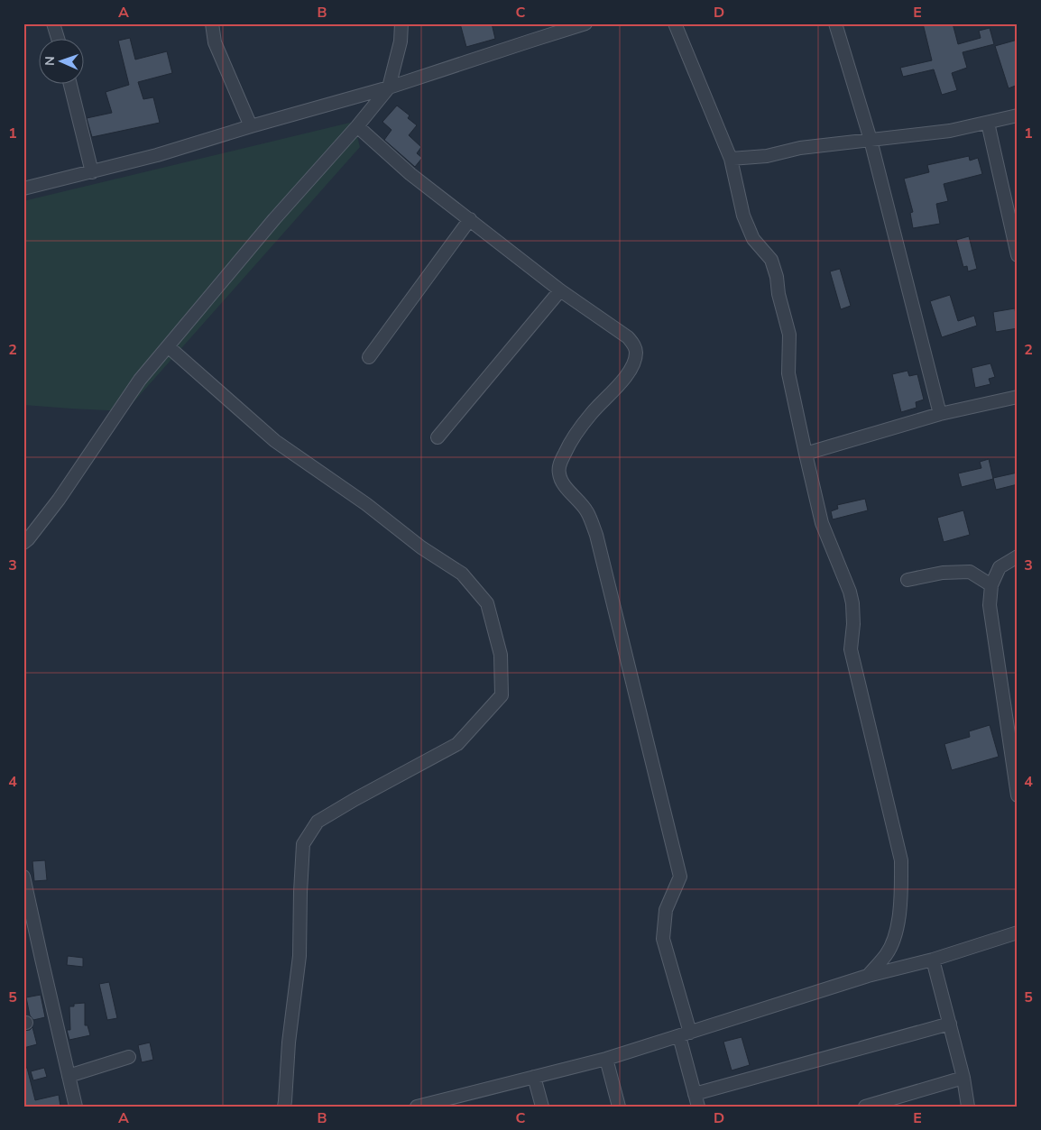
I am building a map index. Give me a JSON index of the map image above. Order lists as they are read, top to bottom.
{
  "north": "left",
  "grid": {
    "columns": [
      "A",
      "B",
      "C",
      "D",
      "E"
    ],
    "rows": [
      "1",
      "2",
      "3",
      "4",
      "5"
    ]
  }
}
